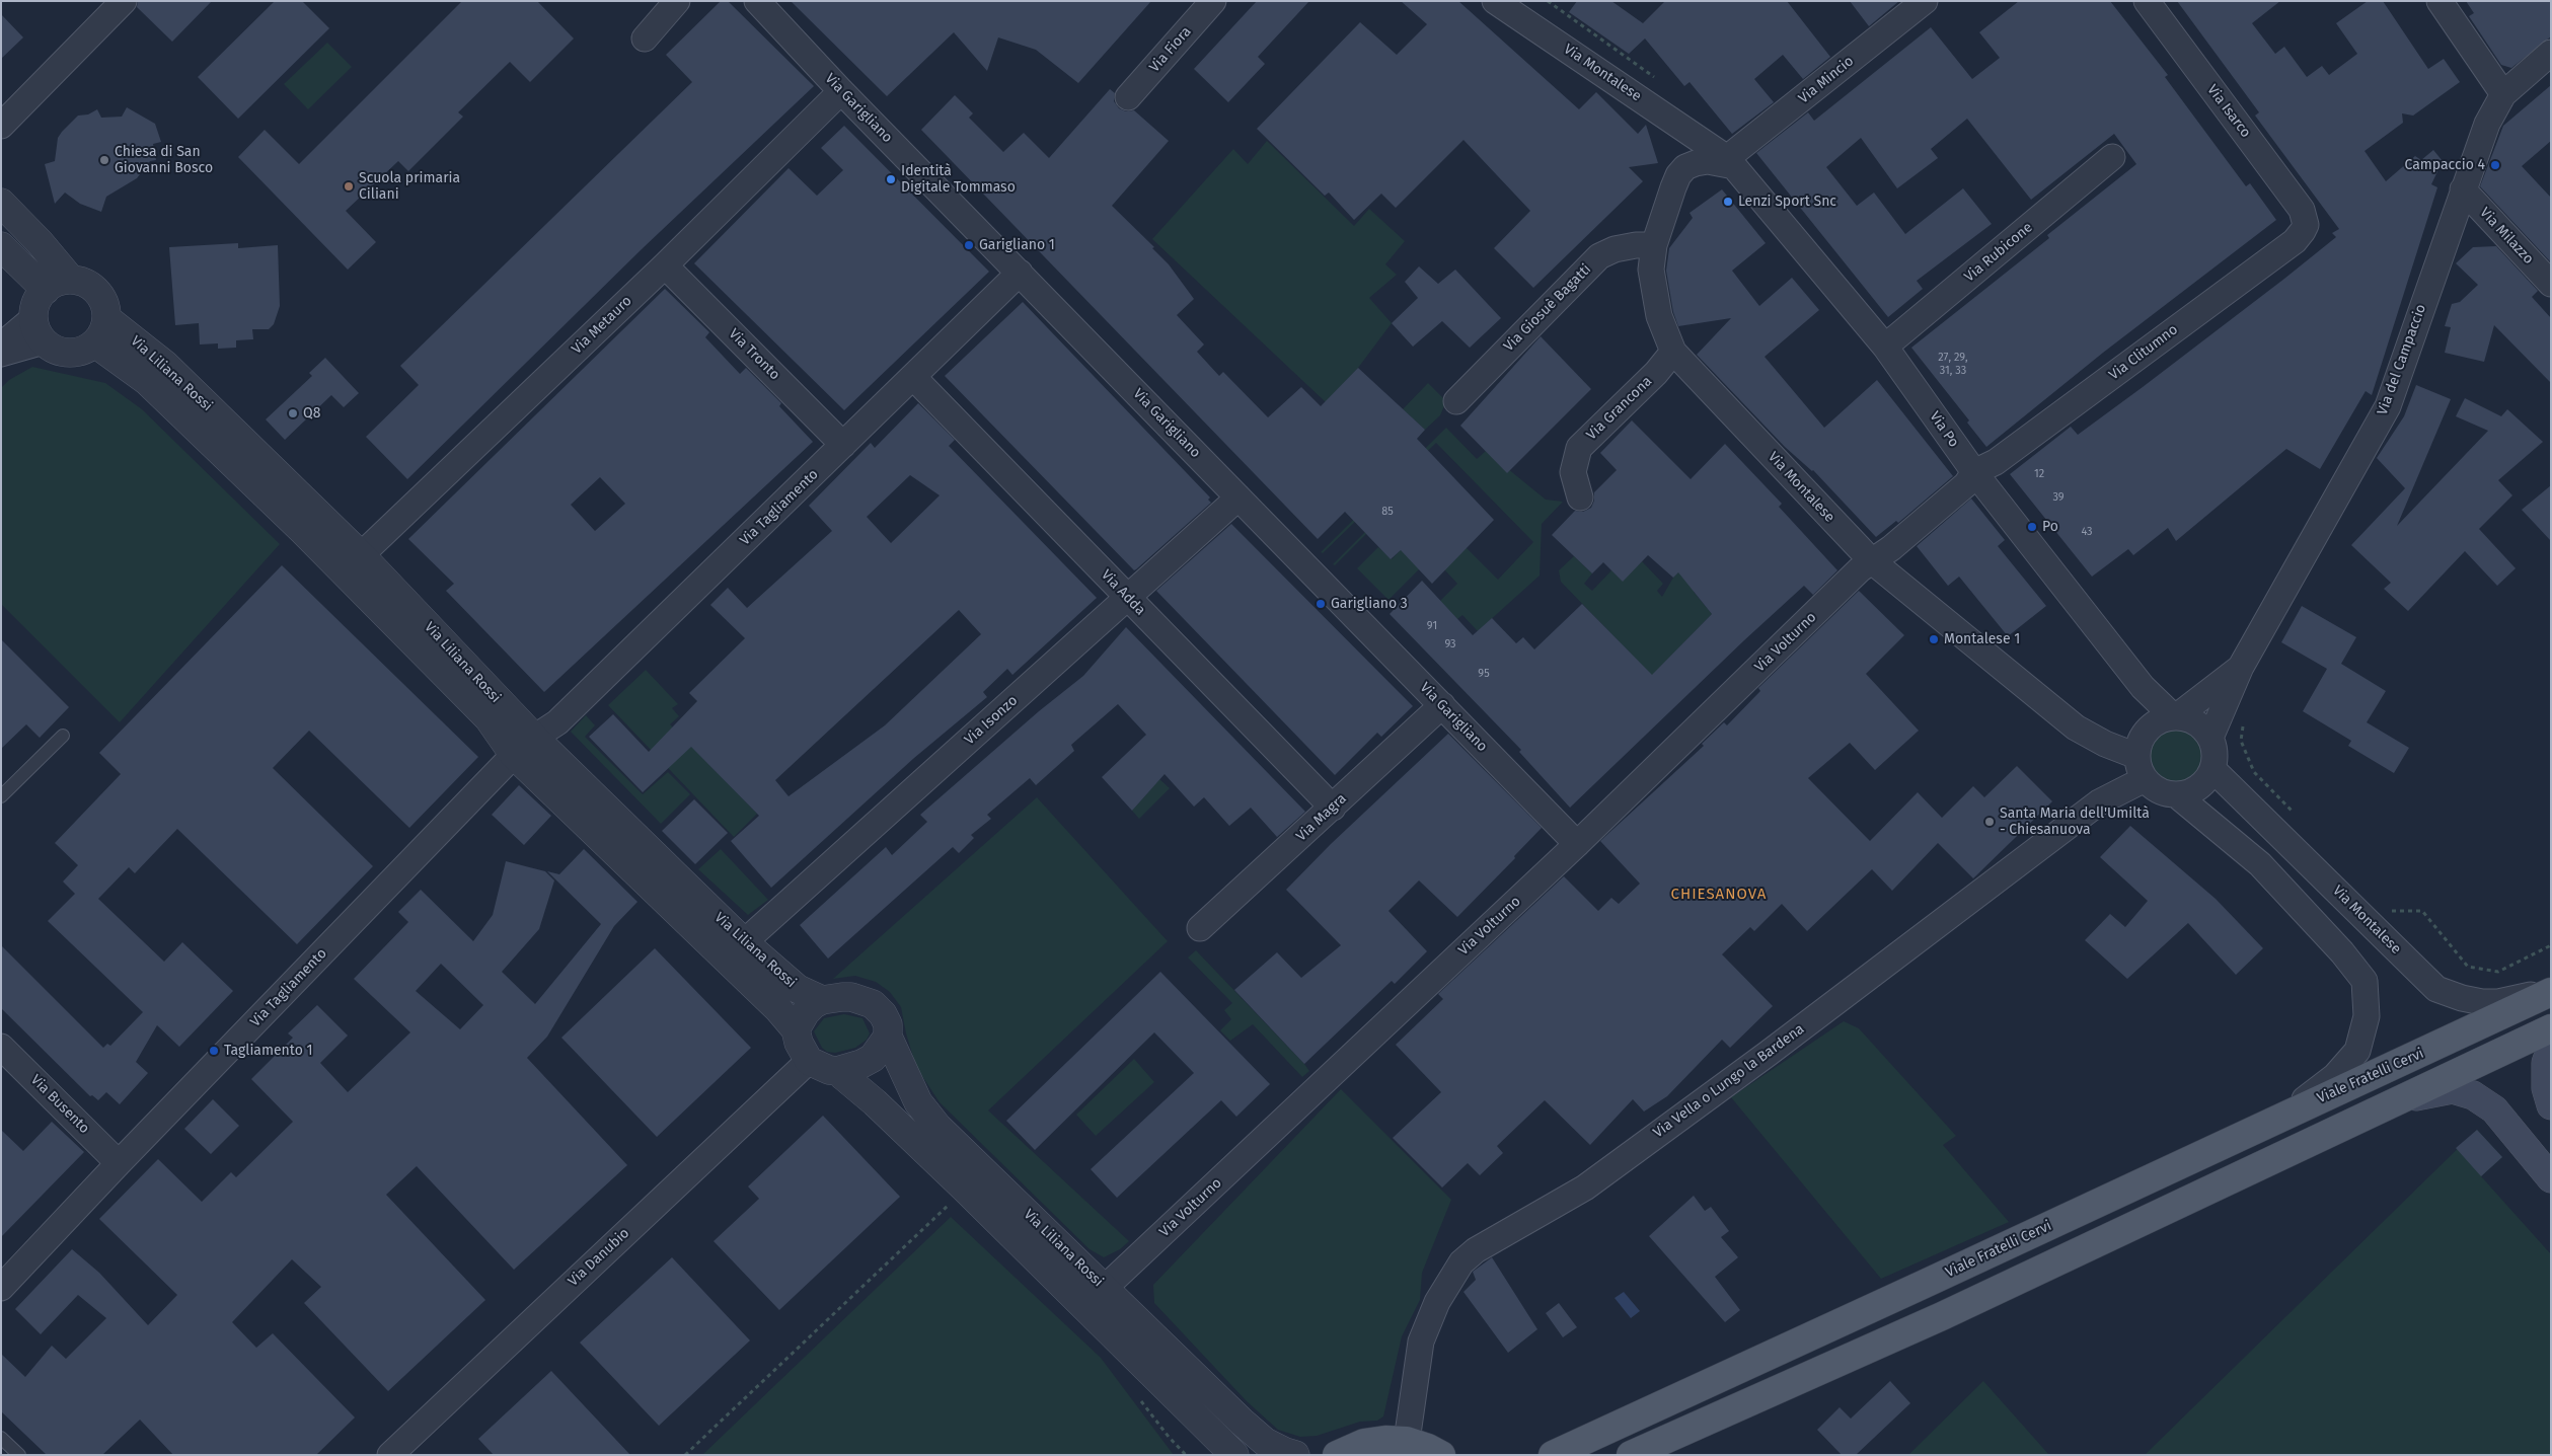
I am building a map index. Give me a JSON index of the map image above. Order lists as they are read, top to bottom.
{
  "streets": {
    "main road": ["Viale Fratelli Cervi"],
    "street": [
      "Via Fiora",
      "Via Montalese",
      "Via Mincio",
      "Via Garigliano",
      "Via Isarco",
      "Via Milazzo",
      "Via Rubicone",
      "Via Giosuè Bagatti",
      "Via Metauro",
      "Via Clitumno",
      "Via Tronto",
      "Via del Campaccio",
      "Via Liliana Rossi",
      "Via Grancona",
      "Via Po",
      "Via Tagliamento",
      "Via Adda",
      "Via Volturno",
      "Via Isonzo",
      "Via Magra",
      "Via Vella o Lungo la Bardena",
      "Via Busento",
      "Via Danubio"
    ]
  },
  "crossings": [
    ["Via Montalese", "Via Mincio"],
    ["Via Montalese", "Via Giosuè Bagatti"],
    ["Via Montalese", "Via del Campaccio"],
    ["Via Montalese", "Via Grancona"],
    ["Via Montalese", "Via Po"],
    ["Via Montalese", "Via Volturno"],
    ["Via Montalese", "Viale Fratelli Cervi"],
    ["Via Montalese", "Via Vella o Lungo la Bardena"],
    ["Via Mincio", "Via Po"],
    ["Via Garigliano", "Via Metauro"],
    ["Via Garigliano", "Via Tagliamento"],
    ["Via Garigliano", "Via Volturno"],
    ["Via Garigliano", "Via Isonzo"],
    ["Via Garigliano", "Via Magra"],
    ["Via Isarco", "Via Clitumno"],
    ["Via Milazzo", "Via del Campaccio"],
    ["Via Rubicone", "Via Po"],
    ["Via Metauro", "Via Tronto"],
    ["Via Metauro", "Via Liliana Rossi"],
    ["Via Clitumno", "Via Po"],
    ["Via Clitumno", "Via Volturno"],
    ["Via Tronto", "Via Tagliamento"],
    ["Via del Campaccio", "Via Po"],
    ["Via del Campaccio", "Via Vella o Lungo la Bardena"],
    ["Via Liliana Rossi", "Via Tagliamento"],
    ["Via Liliana Rossi", "Via Volturno"],
    ["Via Liliana Rossi", "Via Isonzo"],
    ["Via Liliana Rossi", "Via Danubio"],
    ["Via Po", "Via Volturno"],
    ["Via Po", "Via Vella o Lungo la Bardena"],
    ["Via Tagliamento", "Via Adda"],
    ["Via Tagliamento", "Via Busento"],
    ["Via Adda", "Via Isonzo"],
    ["Via Adda", "Via Magra"]
  ],
  "districts": ["CHIESANOVA"],
  "places": [
    "Chiesa di San Giovanni Bosco",
    "Campaccio 4",
    "Identità Digitale Tommaso",
    "Scuola primaria Ciliani",
    "Lenzi Sport Snc",
    "Garigliano 1",
    "Q8",
    "Po",
    "Garigliano 3",
    "Montalese 1",
    "Santa Maria dell'Umiltà - Chiesanuova",
    "Tagliamento 1"
  ],
  "house_numbers": [
    "27, 29, 31, 33",
    "12",
    "39",
    "85",
    "43",
    "91",
    "93",
    "95"
  ]
}
